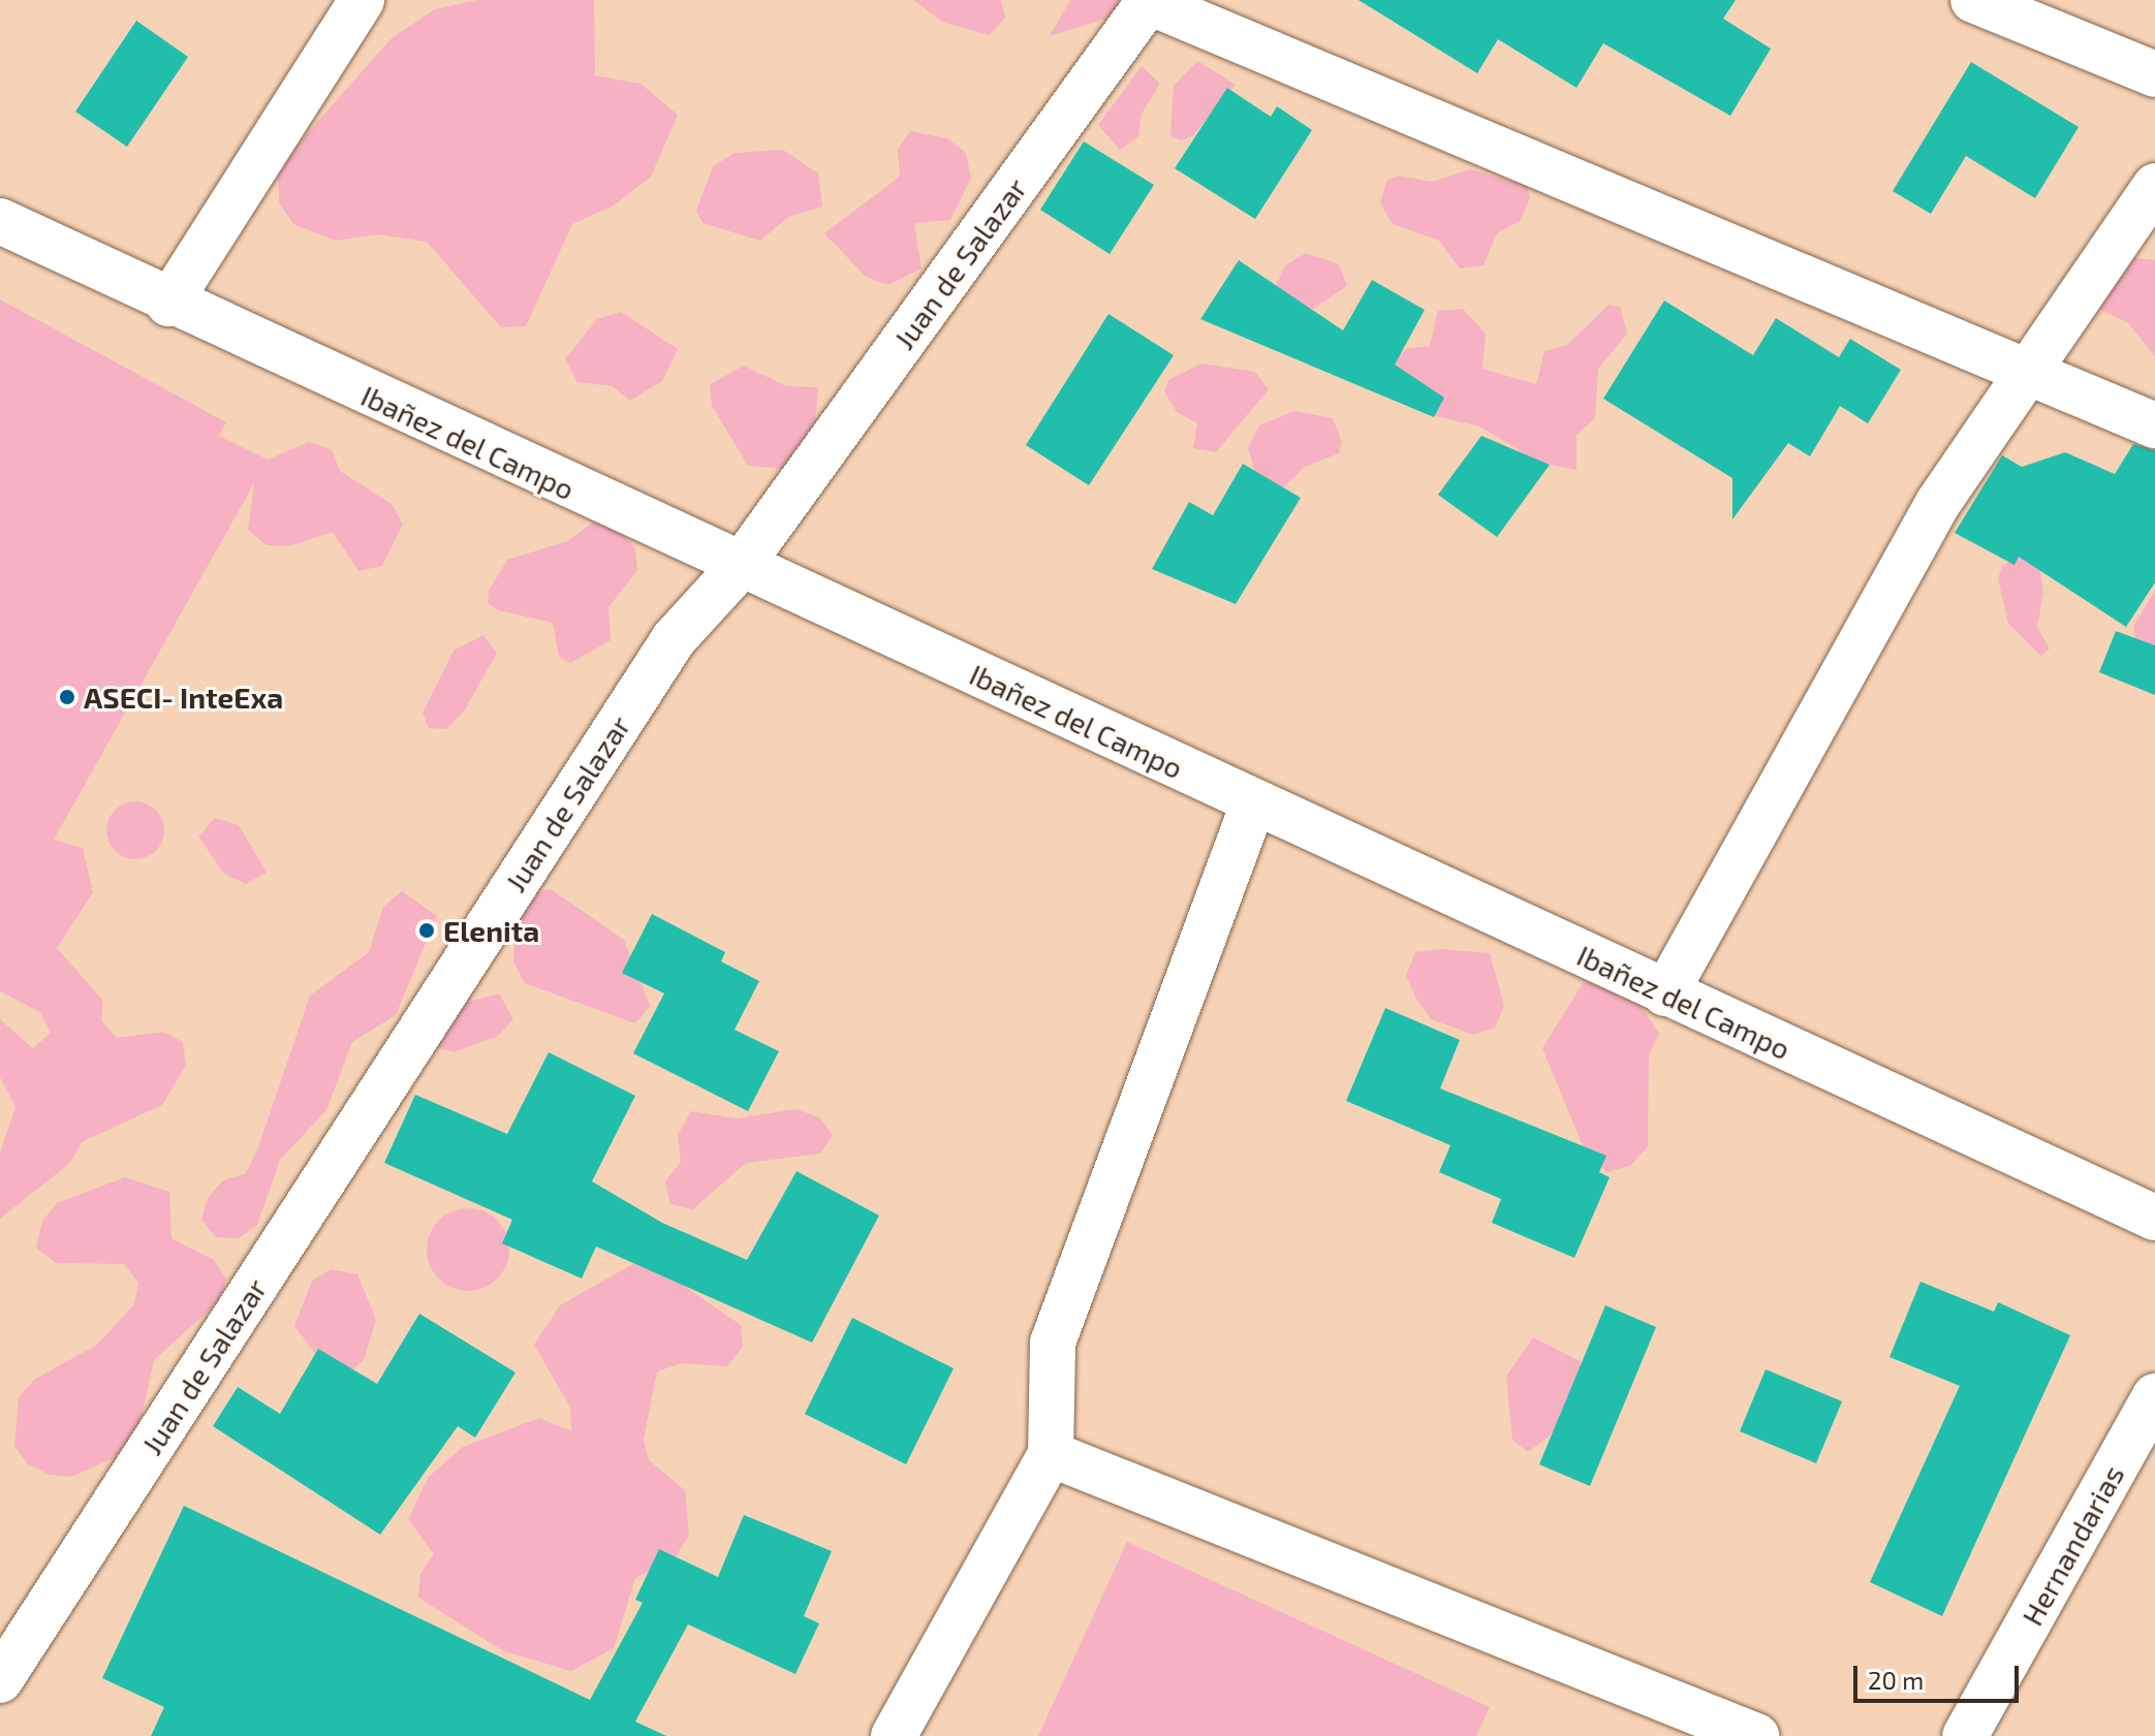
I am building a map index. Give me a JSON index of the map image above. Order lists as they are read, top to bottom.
{
  "streets": {
    "street": ["Juan de Salazar", "Ibañez del Campo", "Hernandarias"]
  },
  "crossings": [
    ["Juan de Salazar", "Ibañez del Campo"]
  ],
  "places": ["ASECI- InteExa", "Elenita"],
  "scale_bar": "20 m"
}
